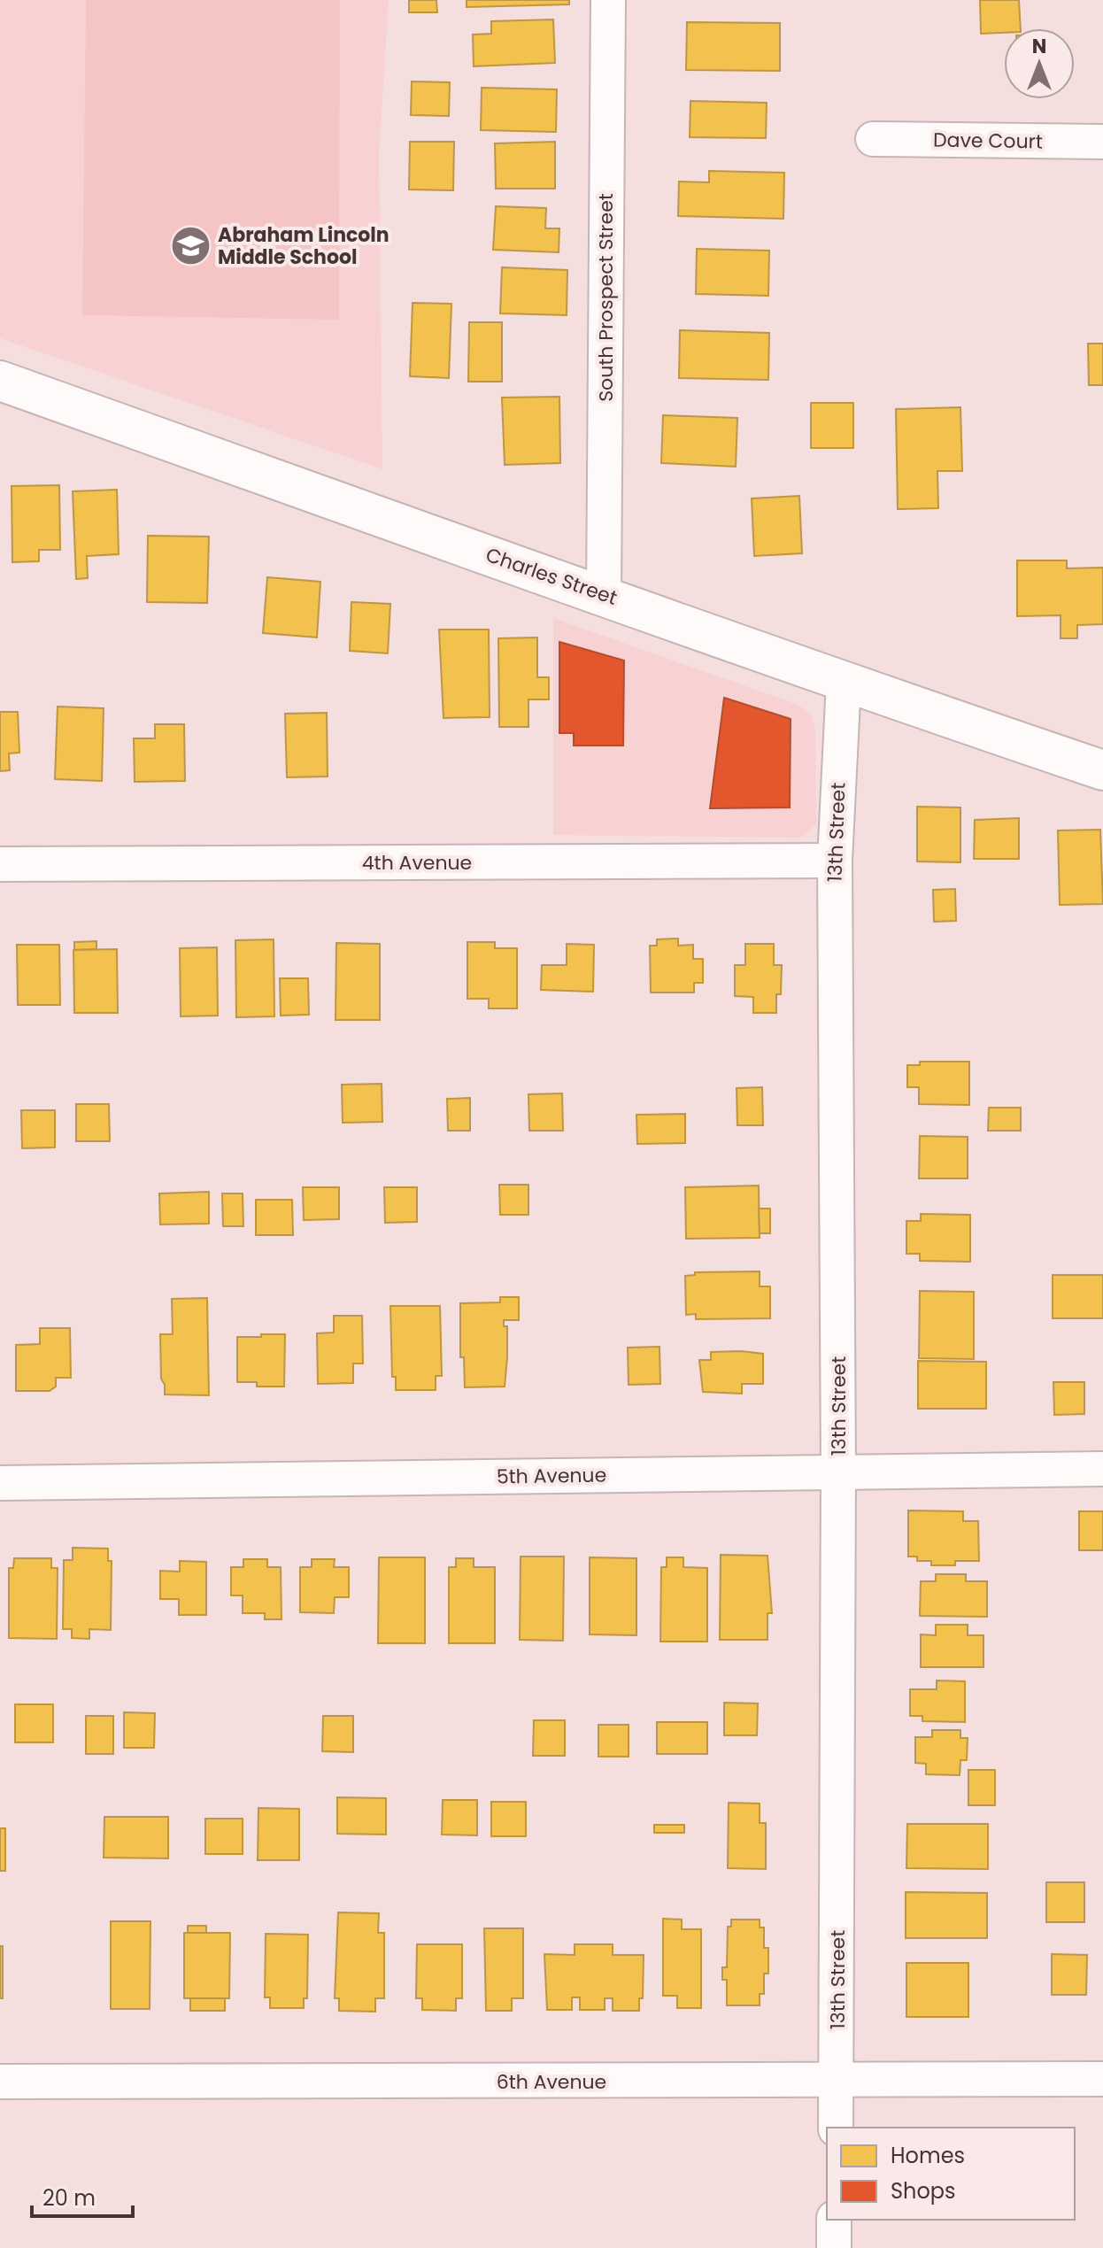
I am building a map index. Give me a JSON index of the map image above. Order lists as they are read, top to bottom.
{
  "streets": {
    "main road": ["Charles Street"],
    "street": [
      "Dave Court",
      "South Prospect Street",
      "13th Street",
      "4th Avenue",
      "5th Avenue",
      "6th Avenue"
    ]
  },
  "crossings": [
    ["South Prospect Street", "Charles Street"],
    ["Charles Street", "13th Street"],
    ["13th Street", "4th Avenue"],
    ["13th Street", "5th Avenue"],
    ["13th Street", "6th Avenue"]
  ],
  "places": {
    "school or university": ["Abraham Lincoln Middle School"]
  },
  "legend": ["Homes", "Shops"],
  "scale_bar": "20 m",
  "north": "top"
}
